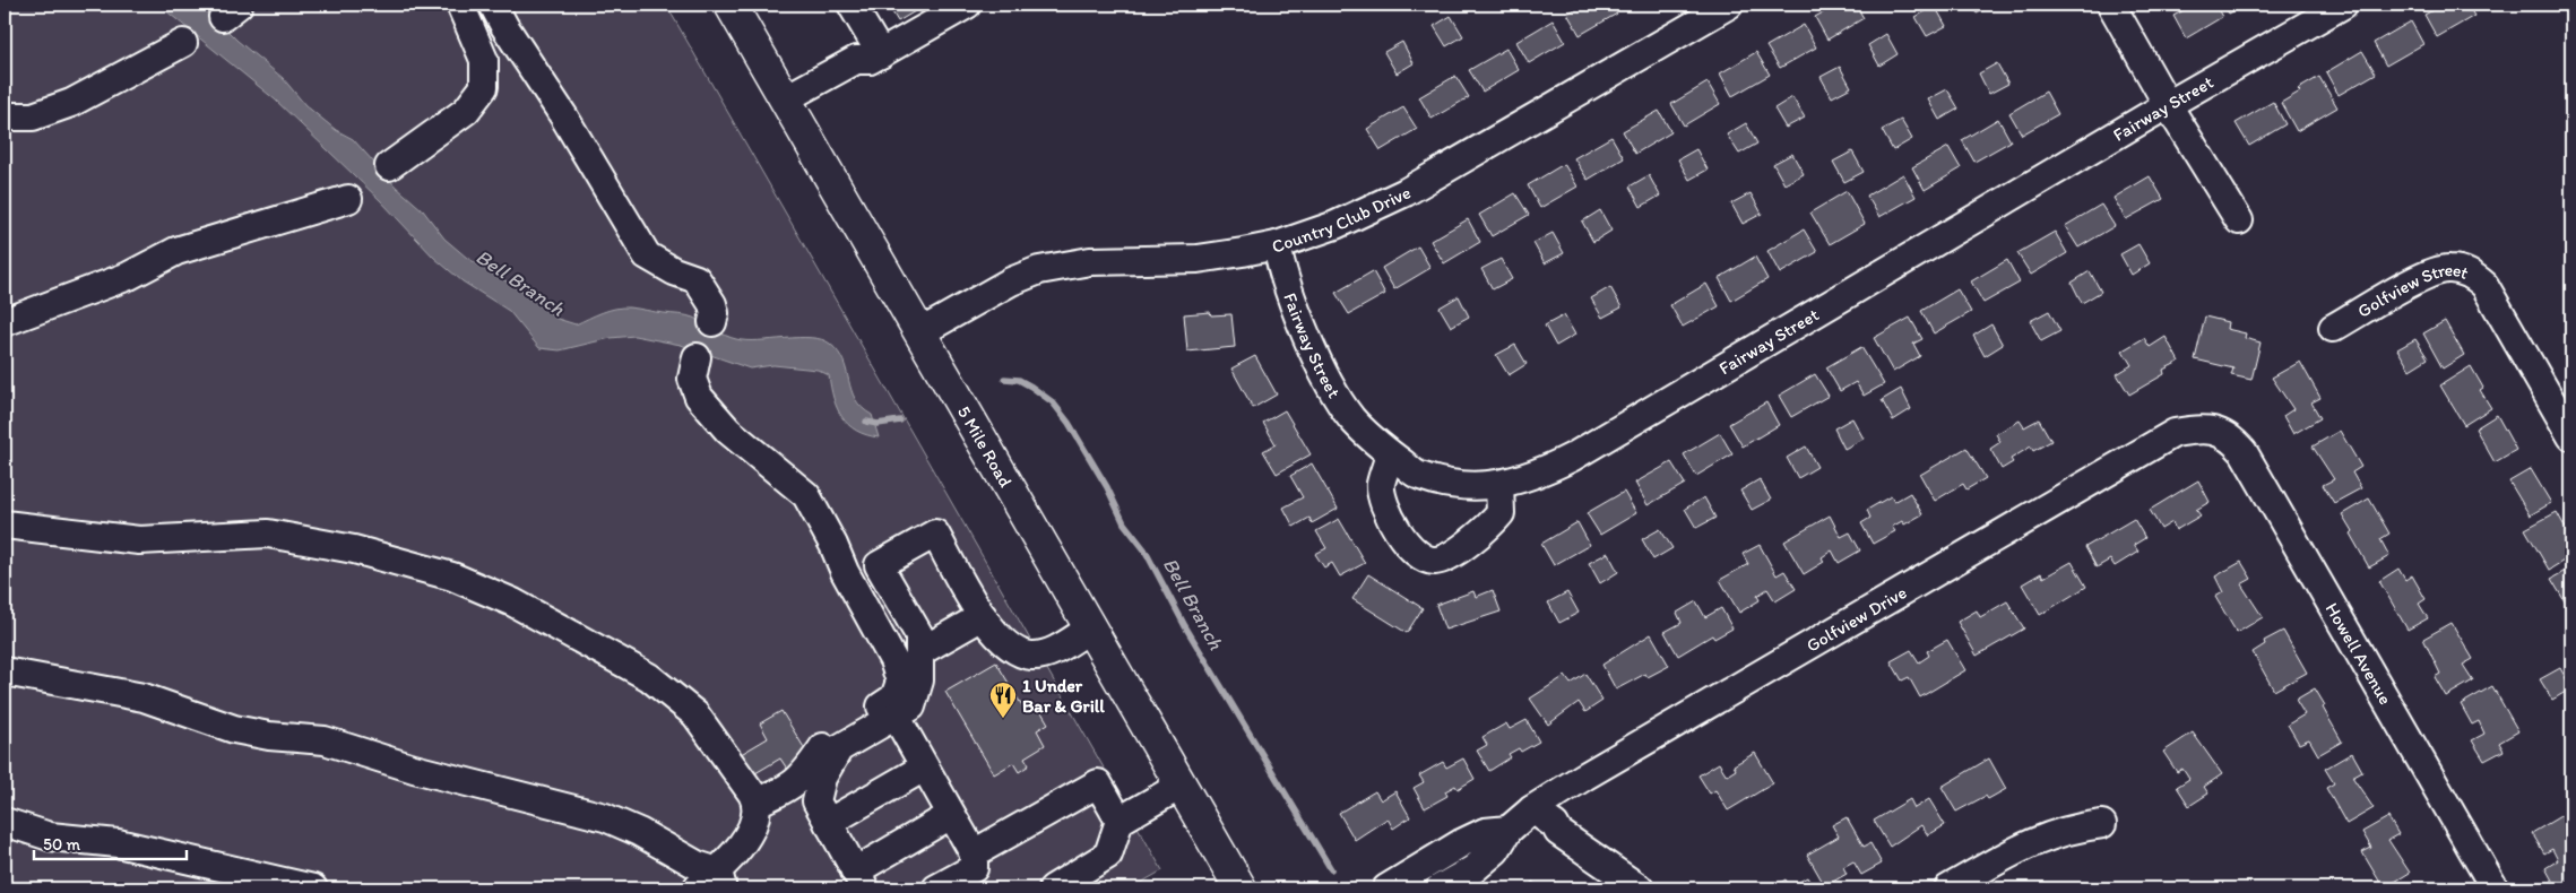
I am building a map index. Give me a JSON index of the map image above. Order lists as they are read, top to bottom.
{
  "streets": {
    "main road": ["5 Mile Road"],
    "street": [
      "Fairway Street",
      "Country Club Drive",
      "Golfview Street",
      "Golfview Drive",
      "Howell Avenue"
    ]
  },
  "crossings": [
    ["Fairway Street", "Country Club Drive"],
    ["Country Club Drive", "5 Mile Road"],
    ["Golfview Drive", "Howell Avenue"]
  ],
  "water": ["Bell Branch"],
  "places": {
    "restaurant": ["1 Under Bar & Grill"]
  },
  "scale_bar": "50 m"
}
